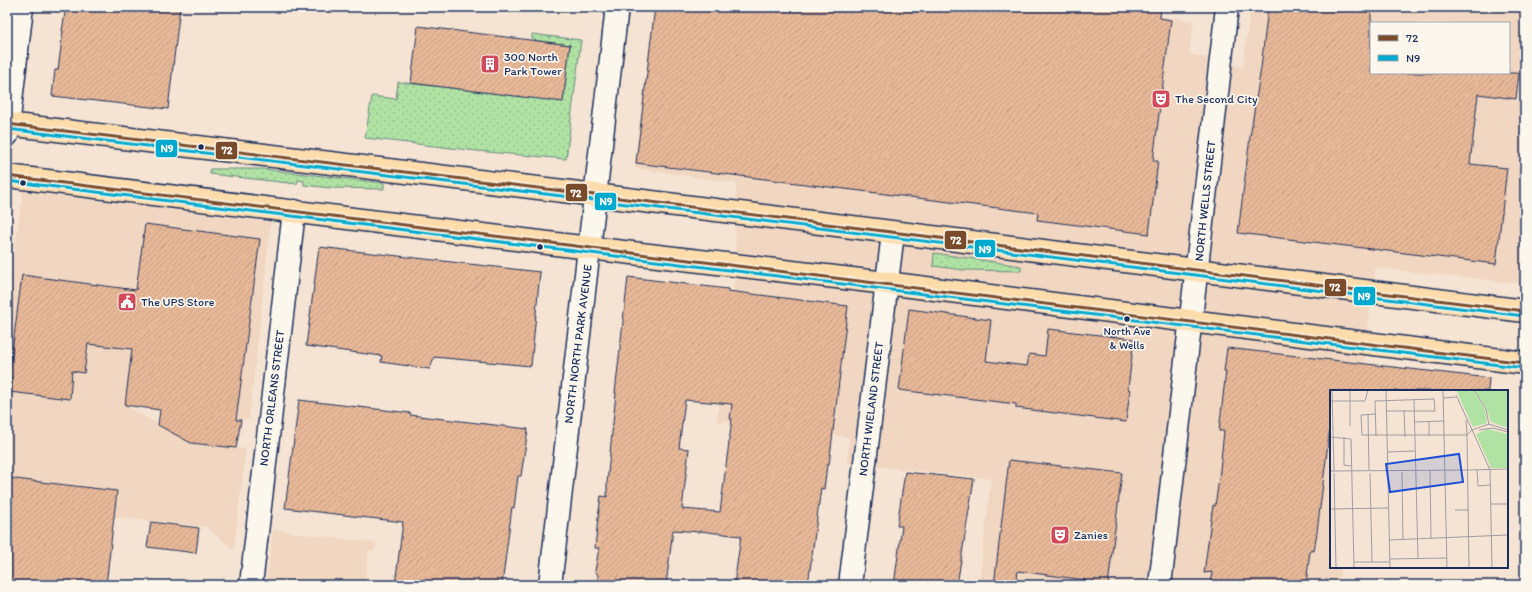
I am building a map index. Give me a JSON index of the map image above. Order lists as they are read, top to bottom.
{
  "streets": {
    "street": [
      "NORTH WELLS STREET",
      "NORTH NORTH PARK AVENUE",
      "NORTH ORLEANS STREET",
      "NORTH WIELAND STREET"
    ]
  },
  "places": {
    "building": ["300 North Park Tower"],
    "theatre": ["The Second City", "Zanies"],
    "public building": ["The UPS Store"],
    "other": ["North Ave & Wells"]
  },
  "lines": ["transit line 72", "transit line N9"],
  "legend": ["72", "N9"]
}
